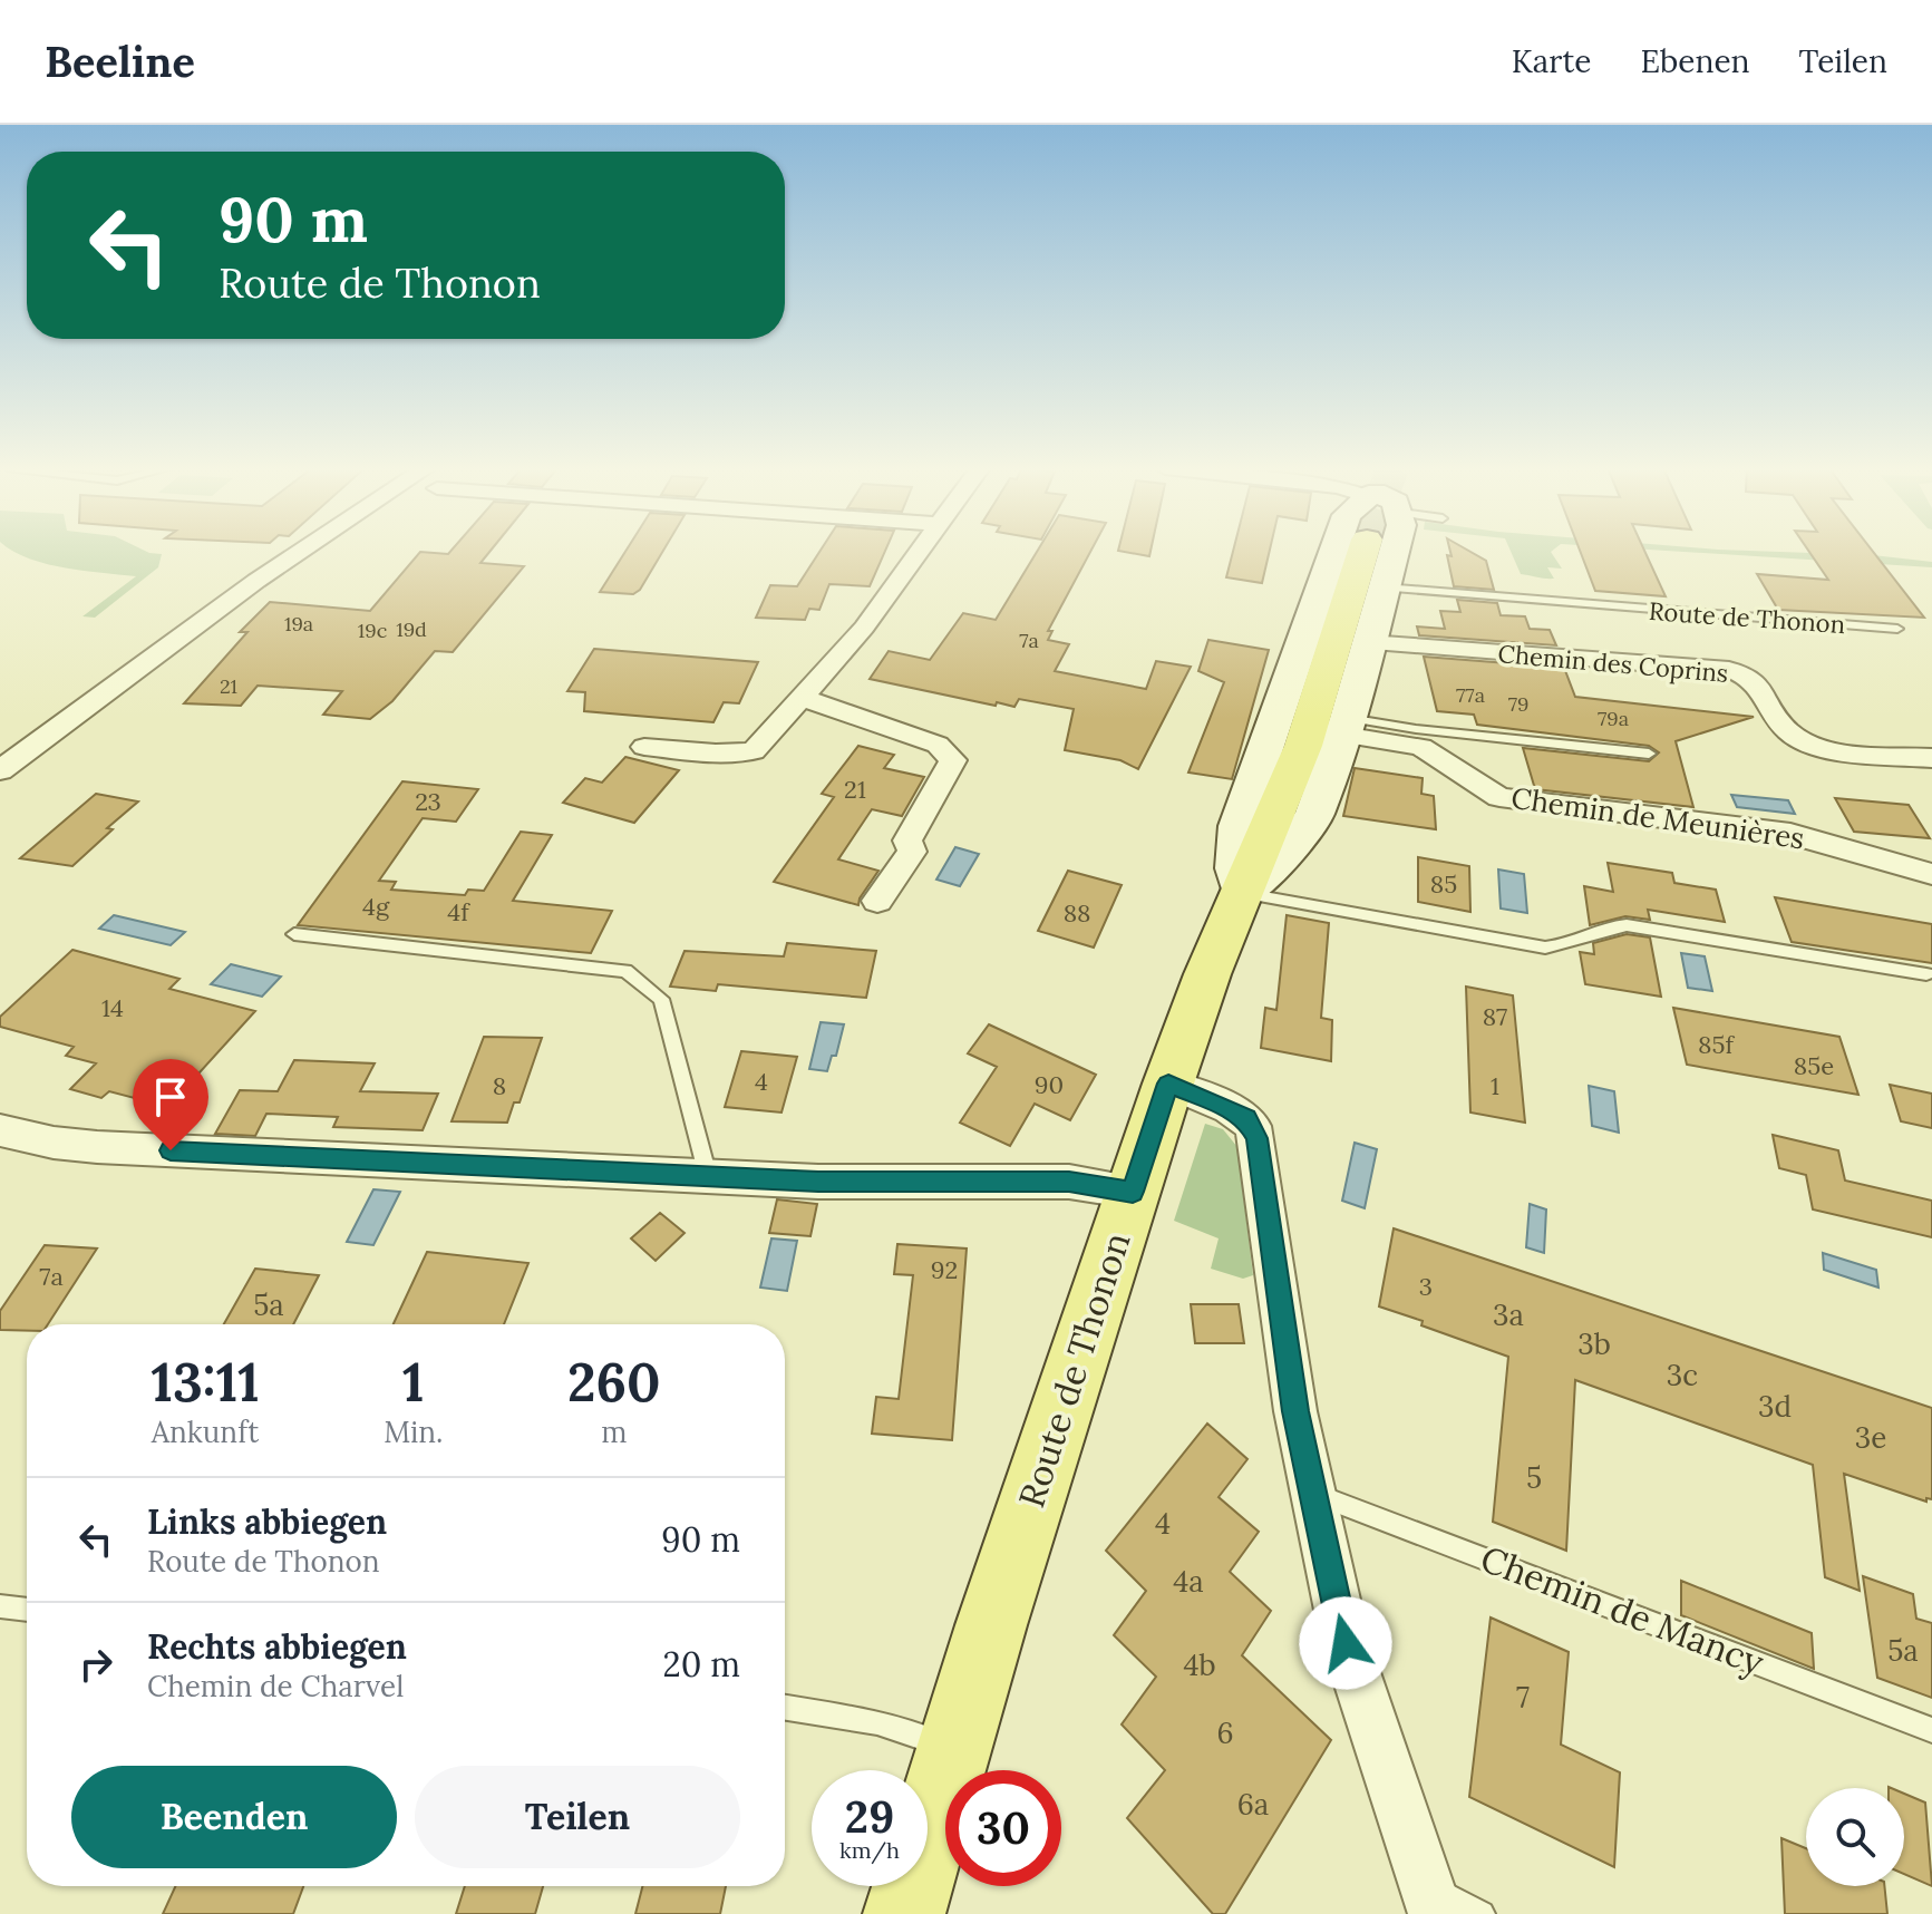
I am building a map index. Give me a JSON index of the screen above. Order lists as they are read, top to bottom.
{
  "streets": {
    "main road": ["Route de Thonon"],
    "street": ["Chemin des Coprins", "Chemin de Meunières"],
    "lane": ["Chemin de Mancy"]
  },
  "crossings": [
    ["Route de Thonon", "Chemin des Coprins"],
    ["Route de Thonon", "Chemin de Meunières"]
  ],
  "house_numbers": [
    "19a",
    "19d",
    "19c",
    "7a",
    "21",
    "77a",
    "79",
    "79a",
    "21",
    "23",
    "85",
    "4g",
    "4f",
    "88",
    "14",
    "87",
    "85f",
    "85e",
    "4",
    "90",
    "8",
    "1",
    "92",
    "7a",
    "3",
    "5a",
    "3a",
    "3b",
    "3c",
    "3d",
    "3e",
    "5",
    "4",
    "4a",
    "5a",
    "4b",
    "7",
    "6",
    "6a"
  ],
  "page": {
    "header": "Beeline",
    "nav": ["Karte", "Ebenen", "Teilen"],
    "turn": ["90 m", "Route de Thonon"],
    "eta": [
      "13:11",
      "Ankunft",
      "1",
      "Min.",
      "260",
      "m"
    ],
    "list": [
      {
        "name": "Links abbiegen",
        "note": "Route de Thonon",
        "value": "90 m"
      },
      {
        "name": "Rechts abbiegen",
        "note": "Chemin de Charvel",
        "value": "20 m"
      }
    ],
    "buttons": ["Beenden", "Teilen"],
    "speed": "29 km/h",
    "limit": "30"
  }
}
